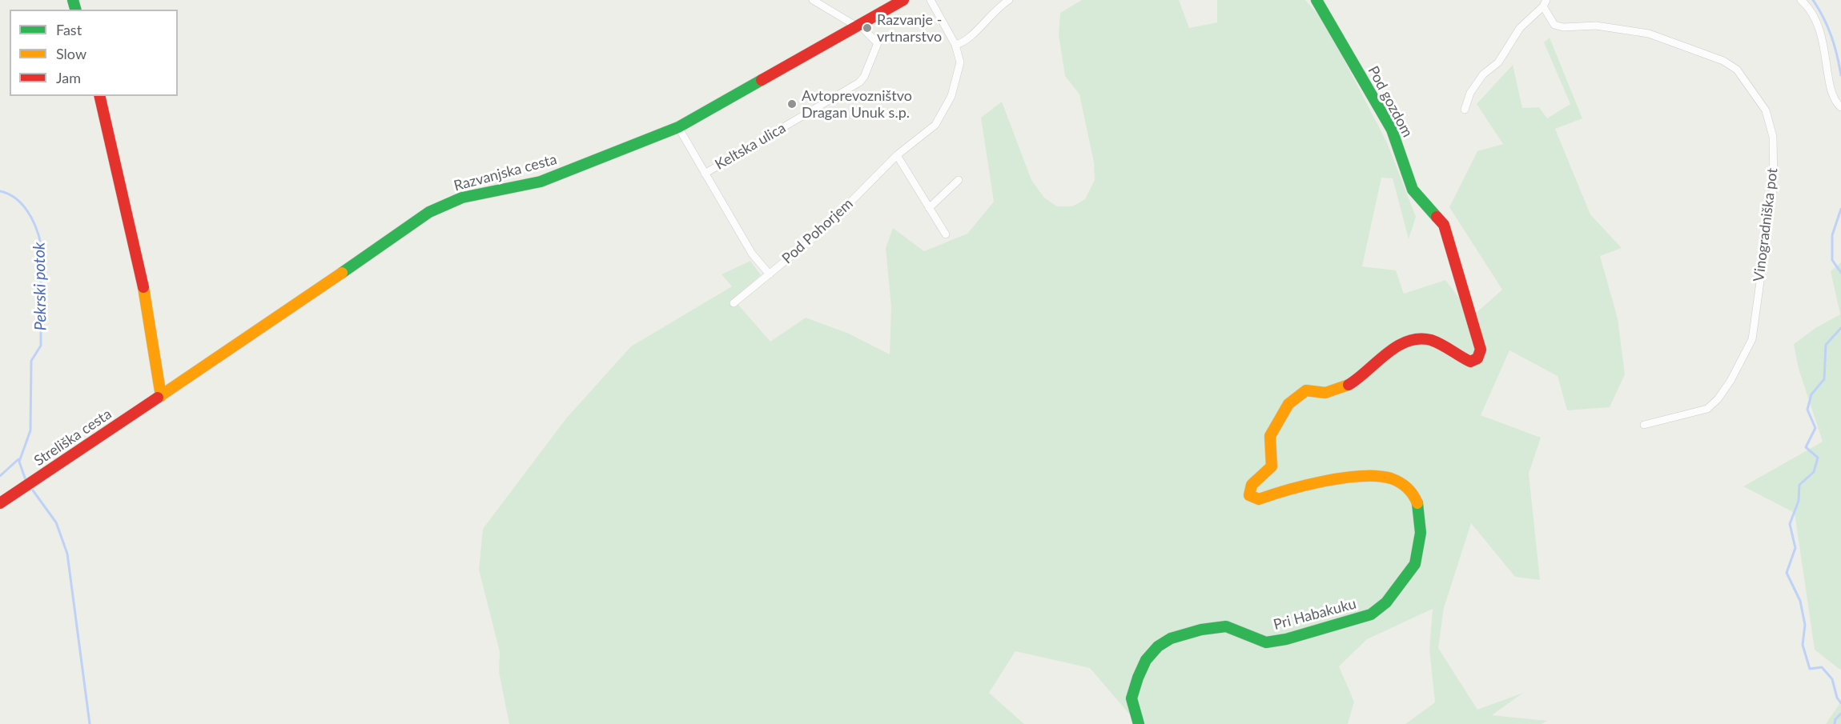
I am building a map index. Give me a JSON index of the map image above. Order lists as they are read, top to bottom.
{
  "streets": {
    "street": [
      "Pod gozdom",
      "Keltska ulica",
      "Razvanjska cesta",
      "Vinogradniška pot",
      "Pod Pohorjem",
      "Streliška cesta",
      "Pri Habakuku"
    ]
  },
  "crossings": [
    ["Pod gozdom", "Pri Habakuku"],
    ["Keltska ulica", "Razvanjska cesta"],
    ["Razvanjska cesta", "Streliška cesta"]
  ],
  "water": ["Pekrski potok"],
  "places": ["Razvanje - vrtnarstvo", "Avtoprevozništvo Dragan Unuk s.p."],
  "legend": ["Fast", "Slow", "Jam"]
}
